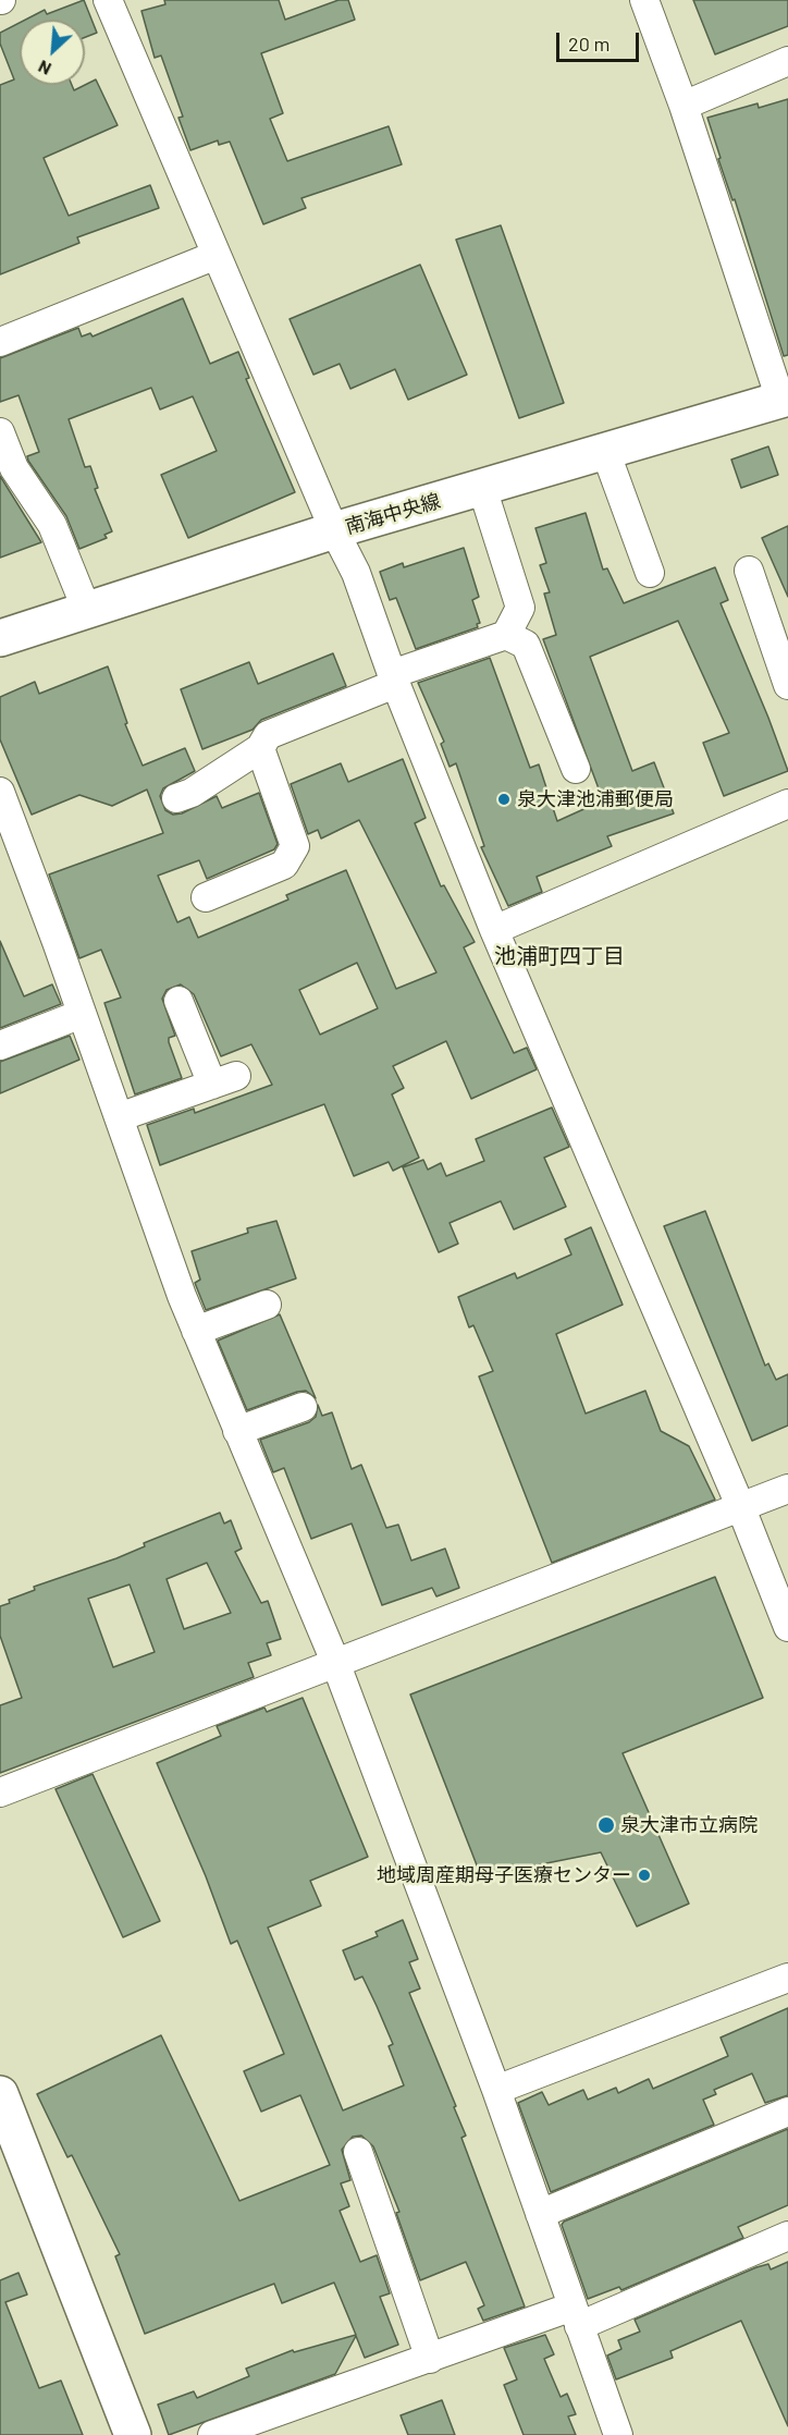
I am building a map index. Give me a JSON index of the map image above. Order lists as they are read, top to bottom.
{
  "streets": {
    "street": ["南海中央線"]
  },
  "districts": ["池浦町四丁目"],
  "places": ["泉大津池浦郵便局", "泉大津市立病院", "地域周産期母子医療センター"],
  "scale_bar": "20 m",
  "north": "bottom left"
}
